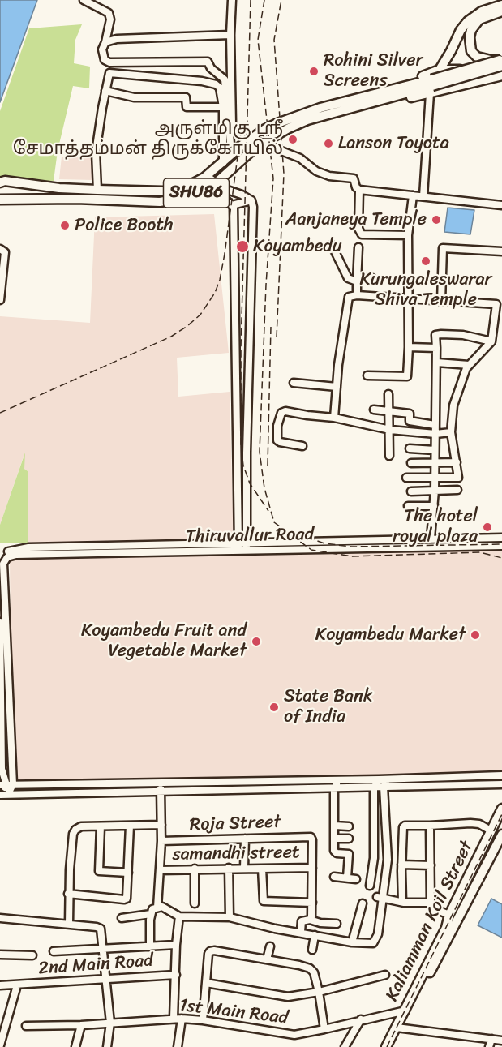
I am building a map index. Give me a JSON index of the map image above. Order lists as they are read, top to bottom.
{
  "streets": {
    "main road": ["SHU86", "Kaliamman Koil Street"],
    "street": [
      "Thiruvallur Road",
      "Roja Street",
      "samandhi street",
      "2nd Main Road",
      "1st Main Road"
    ]
  },
  "crossings": [
    ["Roja Street", "samandhi street"],
    ["Kaliamman Koil Street", "1st Main Road"]
  ],
  "places": [
    "Rohini Silver Screens",
    "அருள்மிகு ஸ்ரீ சேமாத்தம்மன் திருக்கோயில்",
    "Lanson Toyota",
    "Aanjaneya Temple",
    "Police Booth",
    "Koyambedu",
    "Kurungaleswarar Shiva Temple",
    "The hotel royal plaza",
    "Koyambedu Market",
    "Koyambedu Fruit and Vegetable Market",
    "State Bank of India"
  ]
}
